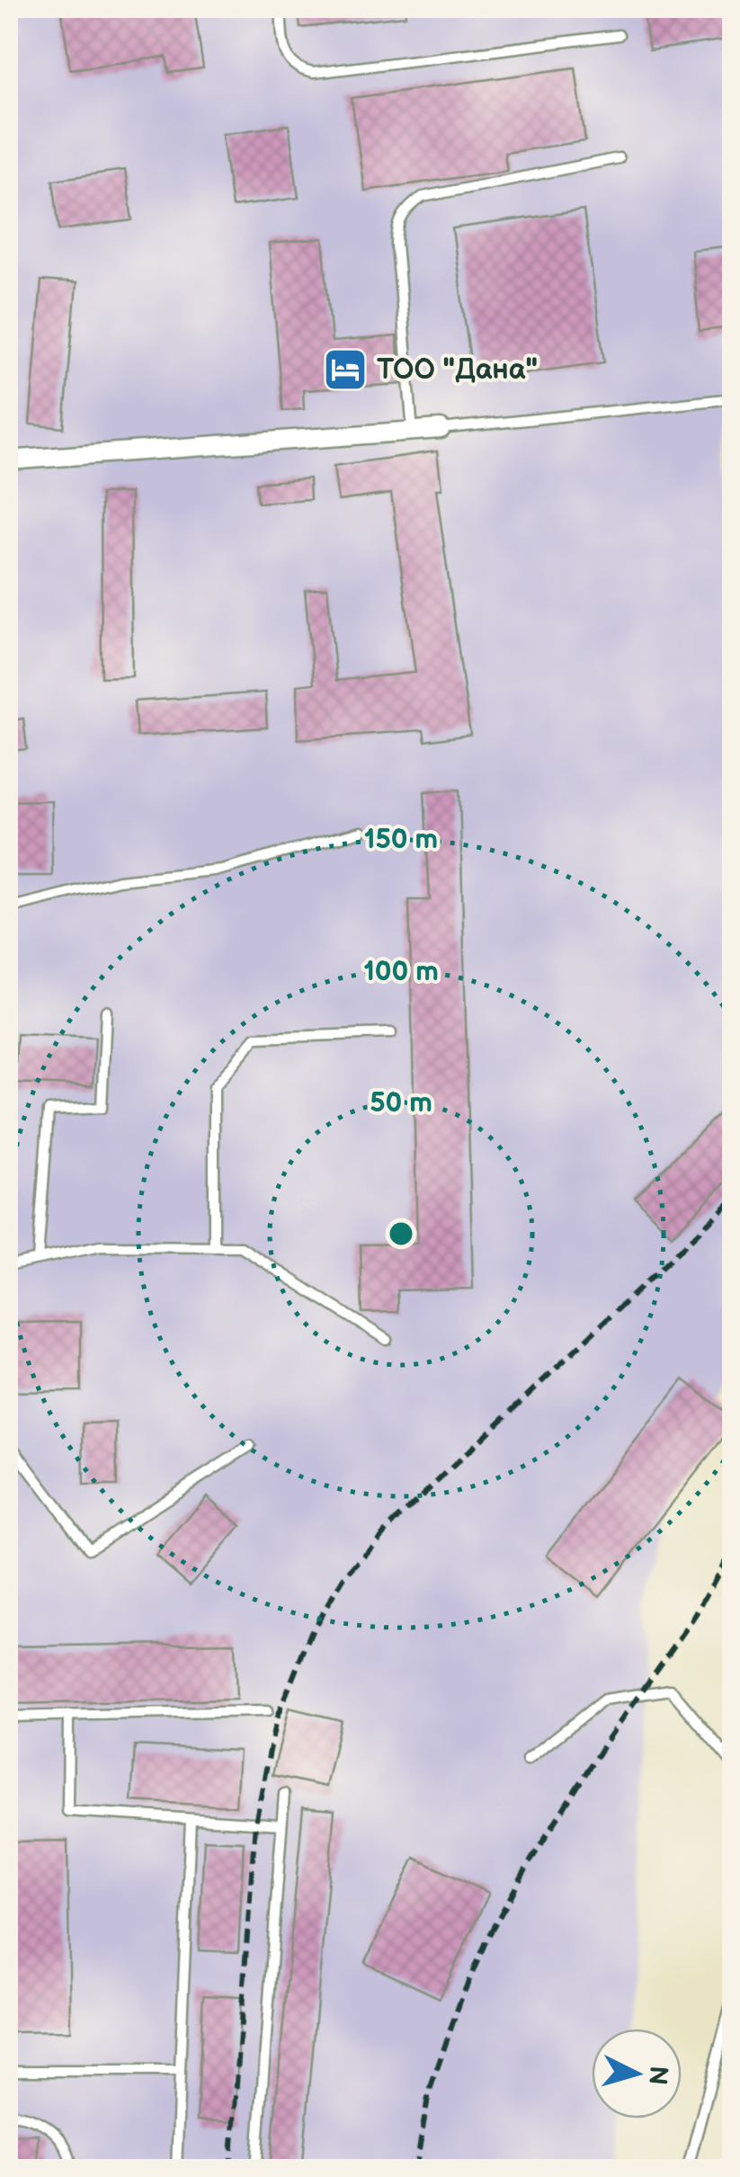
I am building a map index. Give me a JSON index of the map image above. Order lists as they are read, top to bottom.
{
  "places": {
    "hotel": ["ТОО \"Дана\""]
  },
  "north": "right",
  "rings": ["150 m", "100 m", "50 m"]
}
